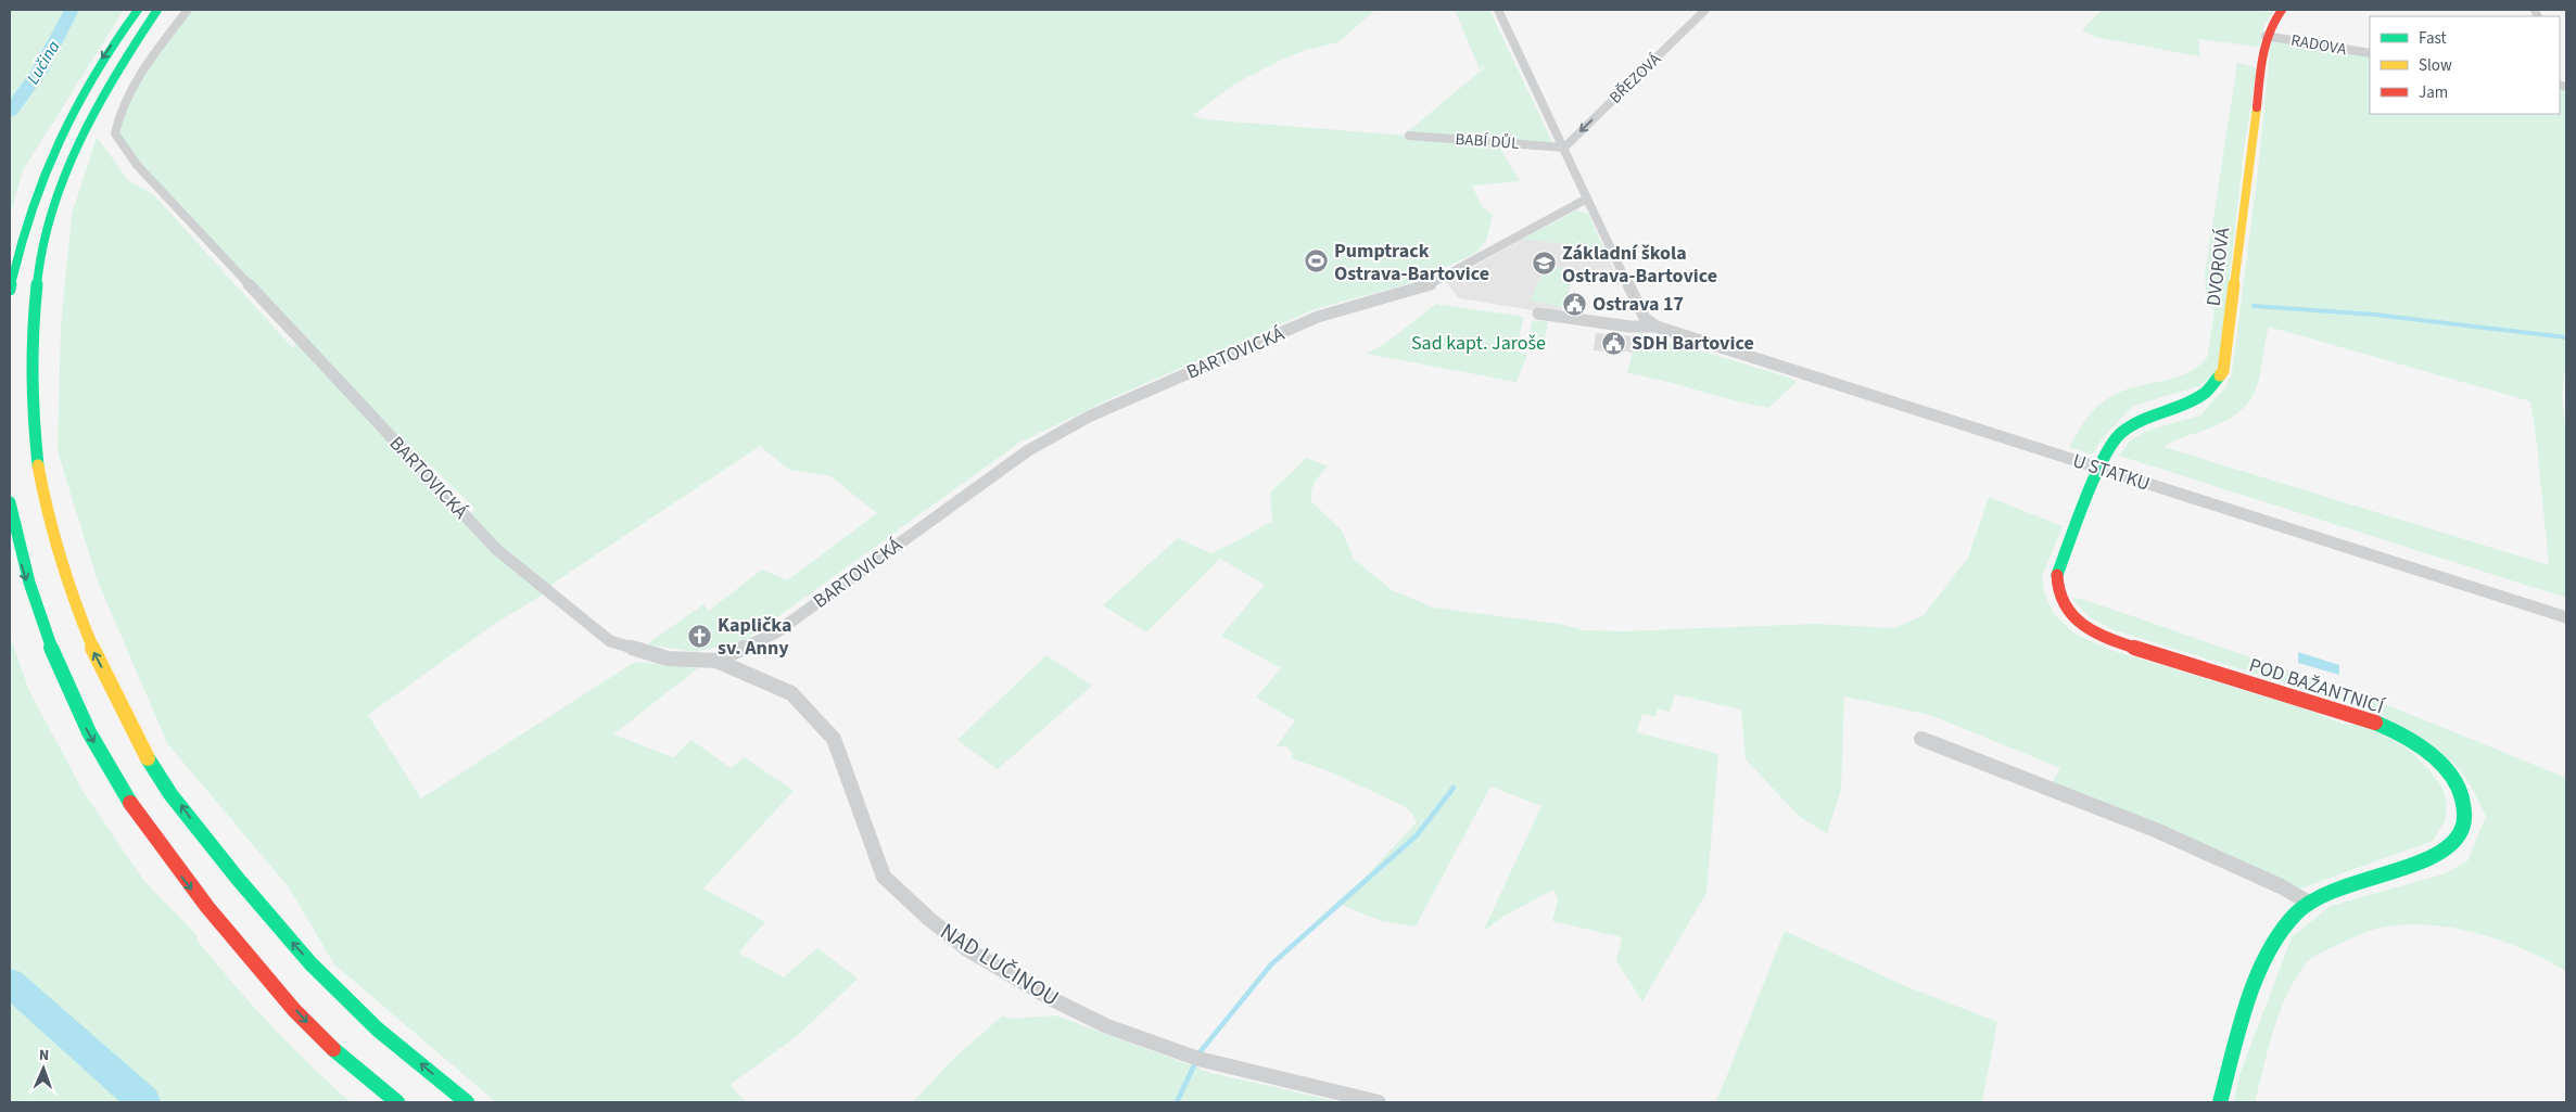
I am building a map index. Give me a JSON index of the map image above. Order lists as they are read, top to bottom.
{
  "streets": {
    "main road": ["DVOROVÁ", "POD BAŽANTNICÍ"],
    "street": [
      "RADOVA",
      "BŘEZOVÁ",
      "BABÍ DŮL",
      "BARTOVICKÁ",
      "U STATKU",
      "NAD LUČINOU"
    ]
  },
  "crossings": [
    ["RADOVA", "DVOROVÁ"],
    ["BŘEZOVÁ", "BABÍ DŮL"],
    ["DVOROVÁ", "U STATKU"],
    ["DVOROVÁ", "POD BAŽANTNICÍ"],
    ["BARTOVICKÁ", "NAD LUČINOU"],
    ["U STATKU", "POD BAŽANTNICÍ"]
  ],
  "one_way": ["BŘEZOVÁ"],
  "water": ["Lučina"],
  "parks": ["Sad kapt. Jaroše"],
  "places": {
    "sports": ["Pumptrack Ostrava-Bartovice"],
    "school or university": ["Základní škola Ostrava-Bartovice"],
    "public building": ["Ostrava 17", "SDH Bartovice"],
    "church": ["Kaplička sv. Anny"]
  },
  "legend": ["Fast", "Slow", "Jam"],
  "north": "top"
}
